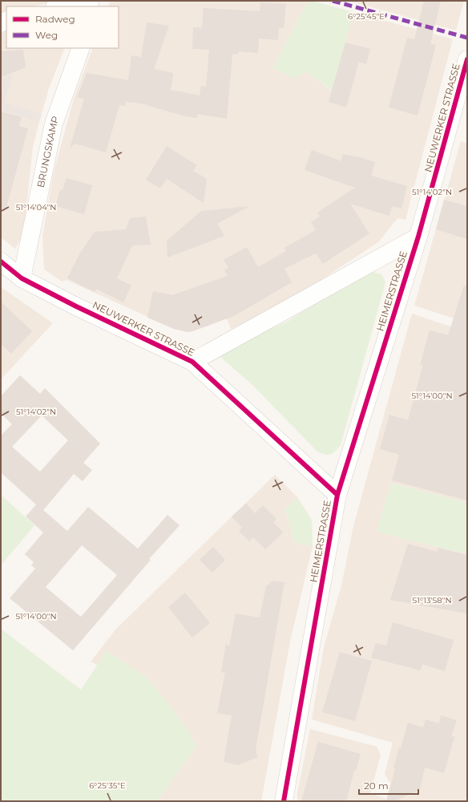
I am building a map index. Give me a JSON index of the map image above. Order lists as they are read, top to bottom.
{
  "streets": {
    "street": ["NEUWERKER STRASSE", "BRUNGSKAMP", "HEIMERSTRASSE"]
  },
  "crossings": [
    ["NEUWERKER STRASSE", "BRUNGSKAMP"],
    ["NEUWERKER STRASSE", "HEIMERSTRASSE"]
  ],
  "legend": ["Radweg", "Weg"],
  "scale_bar": "20 m",
  "coordinates": [
    "6°25'45\"E",
    "51°14'02\"N",
    "51°14'04\"N",
    "51°14'00\"N",
    "51°13'58\"N",
    "6°25'35\"E"
  ]
}
